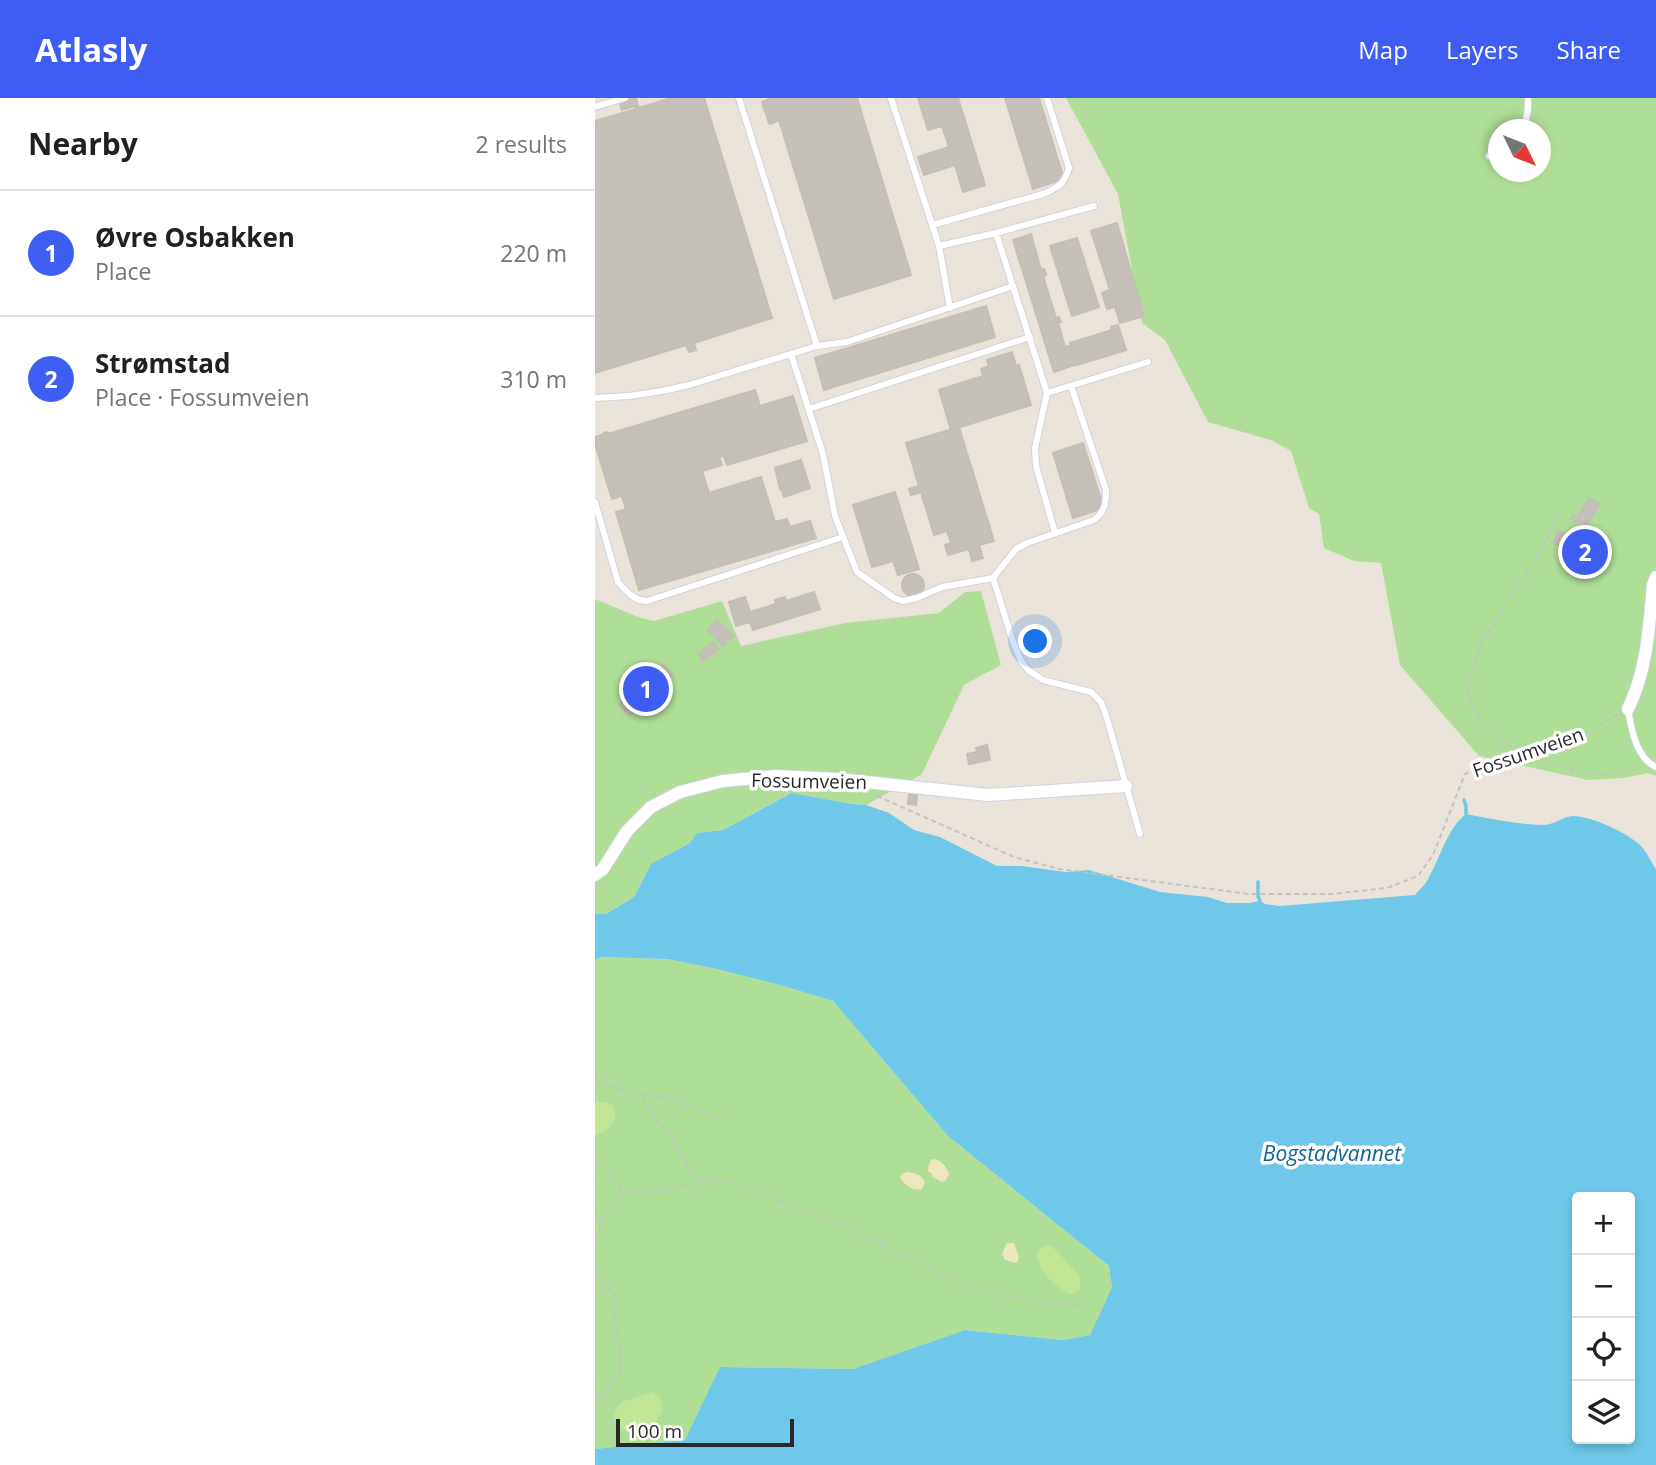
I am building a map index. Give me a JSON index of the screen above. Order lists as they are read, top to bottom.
{
  "streets": {
    "street": ["Fossumveien"]
  },
  "water": ["Bogstadvannet"],
  "scale_bar": "100 m",
  "north": "bottom right",
  "page": {
    "header": "Atlasly",
    "nav": ["Map", "Layers", "Share"],
    "heading": ["Nearby", "2 results"],
    "list": [
      {
        "mark": "1",
        "name": "Øvre Osbakken",
        "note": "Place",
        "value": "220 m"
      },
      {
        "mark": "2",
        "name": "Strømstad",
        "note": "Place · Fossumveien",
        "value": "310 m"
      }
    ],
    "pins": ["2", "1"],
    "map_buttons": ["+", "−"],
    "scale": "100 m"
  }
}
